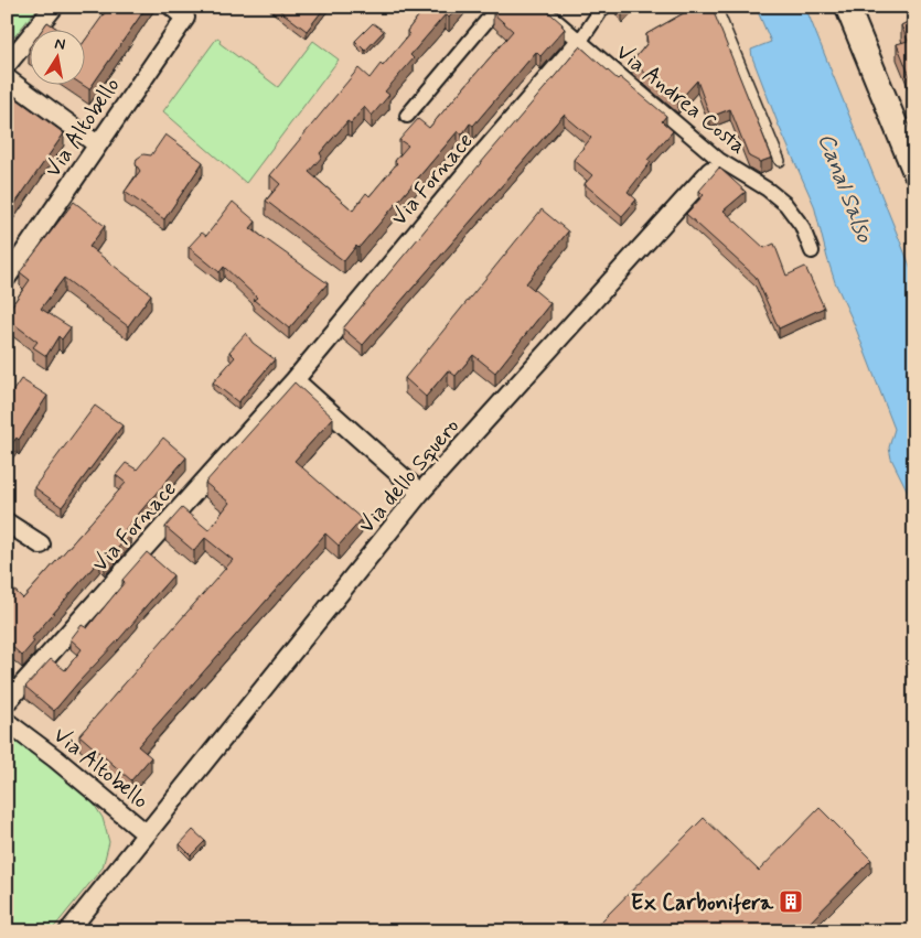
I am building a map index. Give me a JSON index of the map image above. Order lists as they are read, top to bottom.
{
  "streets": {
    "street": [
      "Via Andrea Costa",
      "Via Altobello",
      "Via Fornace",
      "Via dello Squero"
    ]
  },
  "crossings": [
    ["Via Andrea Costa", "Via Fornace"],
    ["Via Andrea Costa", "Via dello Squero"],
    ["Via Altobello", "Via dello Squero"]
  ],
  "water": ["Canal Salso"],
  "places": {
    "building": ["Ex Carbonifera"]
  },
  "north": "top"
}
